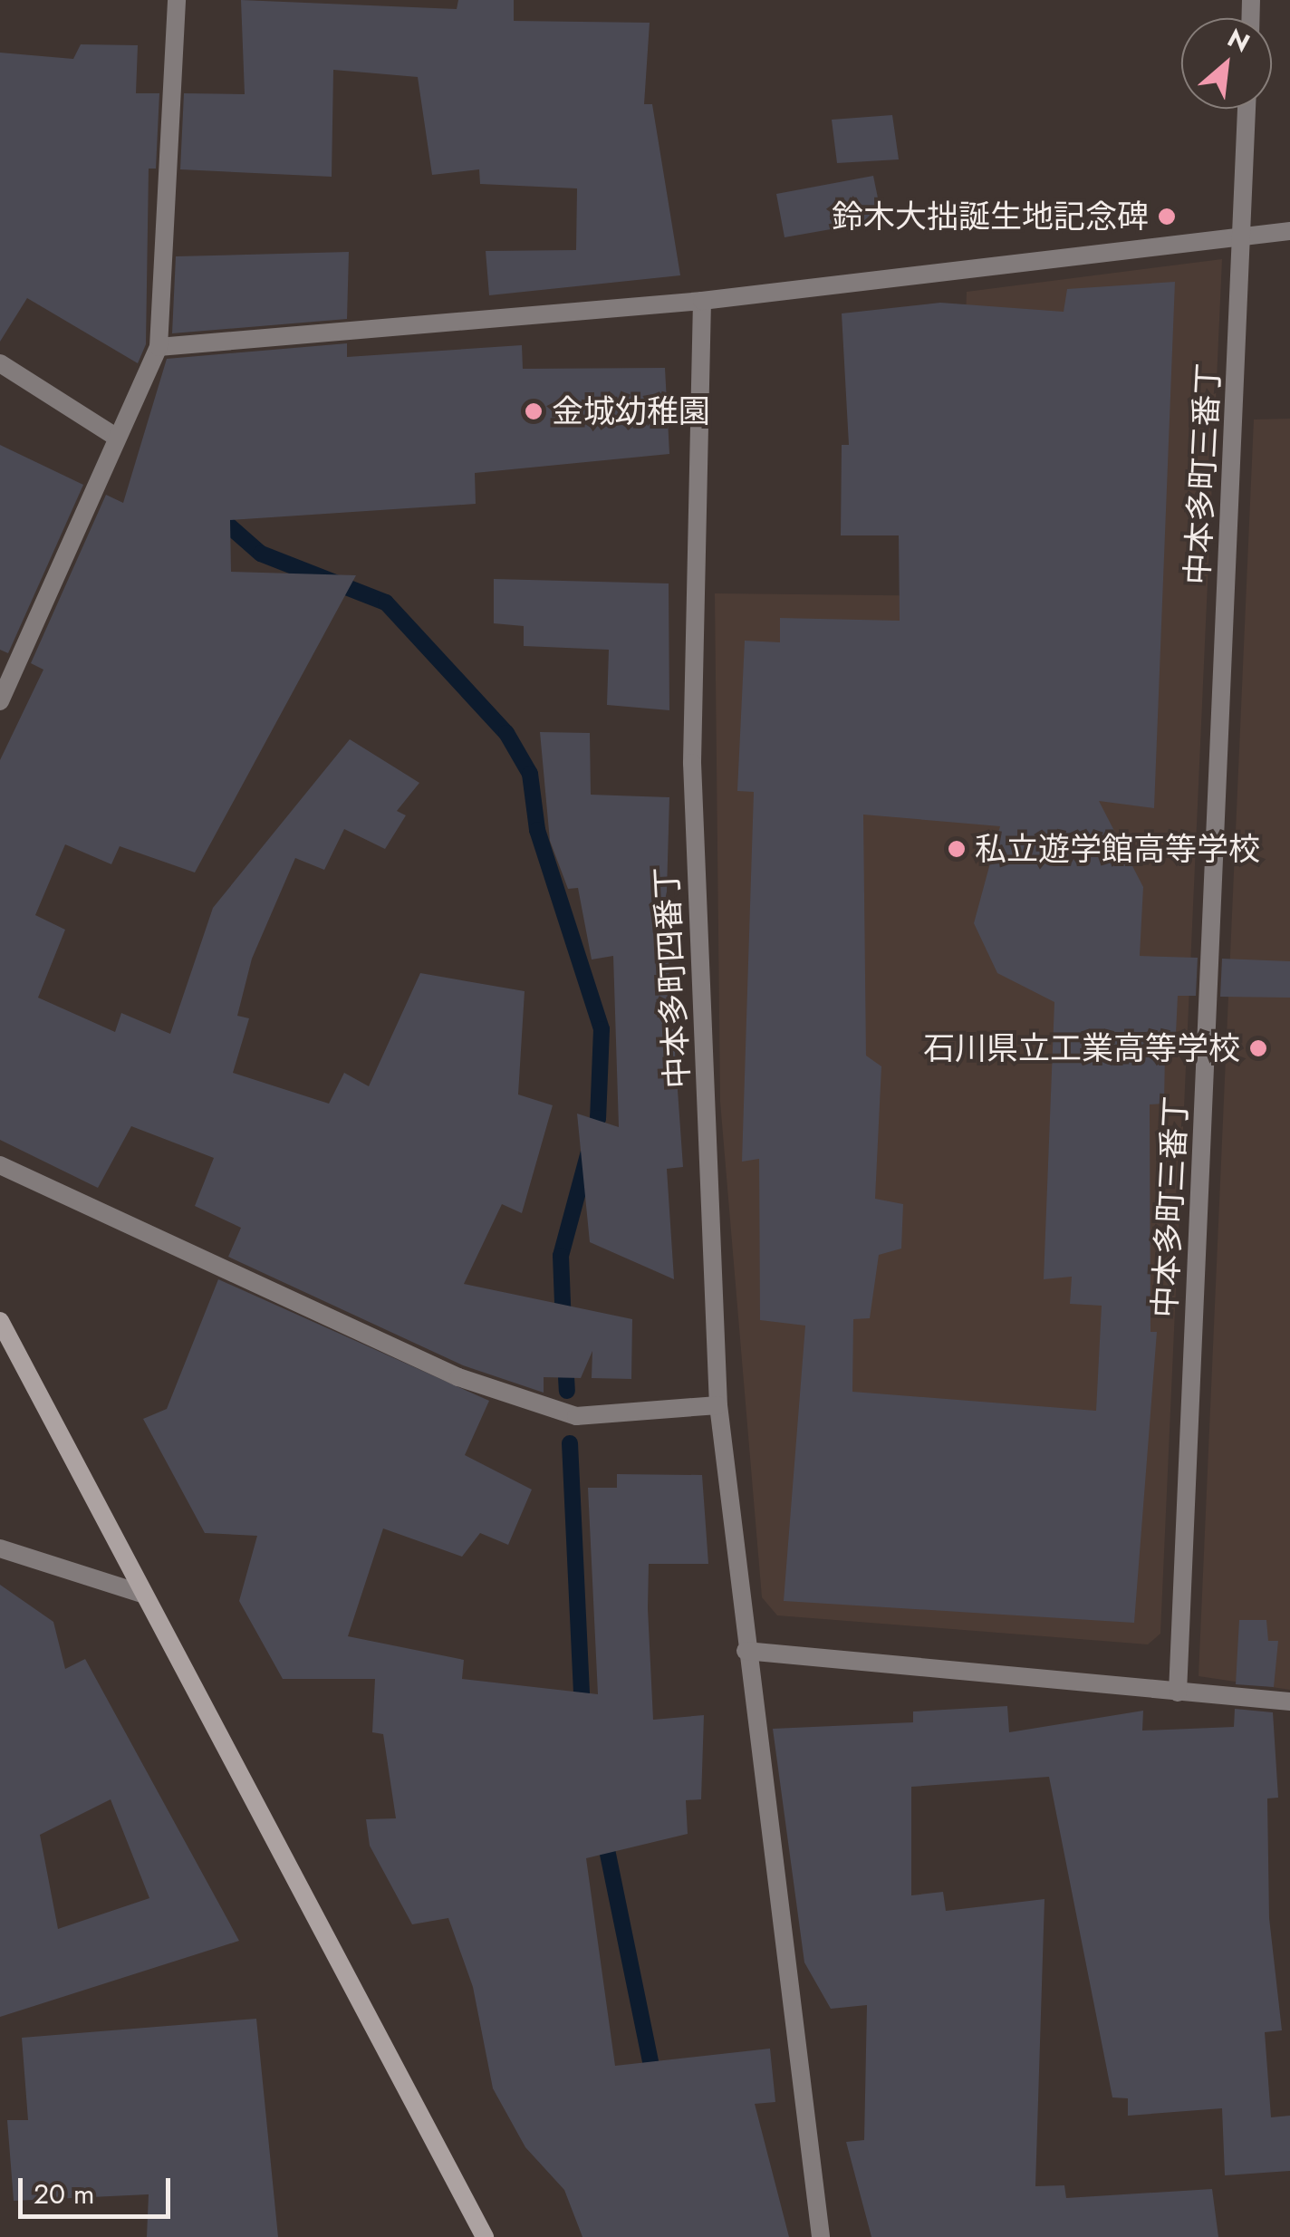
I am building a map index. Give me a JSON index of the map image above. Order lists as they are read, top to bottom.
{
  "streets": {
    "street": ["中本多町三番丁", "中本多町四番丁"]
  },
  "places": [
    "鈴木大拙誕生地記念碑",
    "金城幼稚園",
    "私立遊学館高等学校",
    "石川県立工業高等学校"
  ],
  "scale_bar": "20 m",
  "north": "top right"
}
